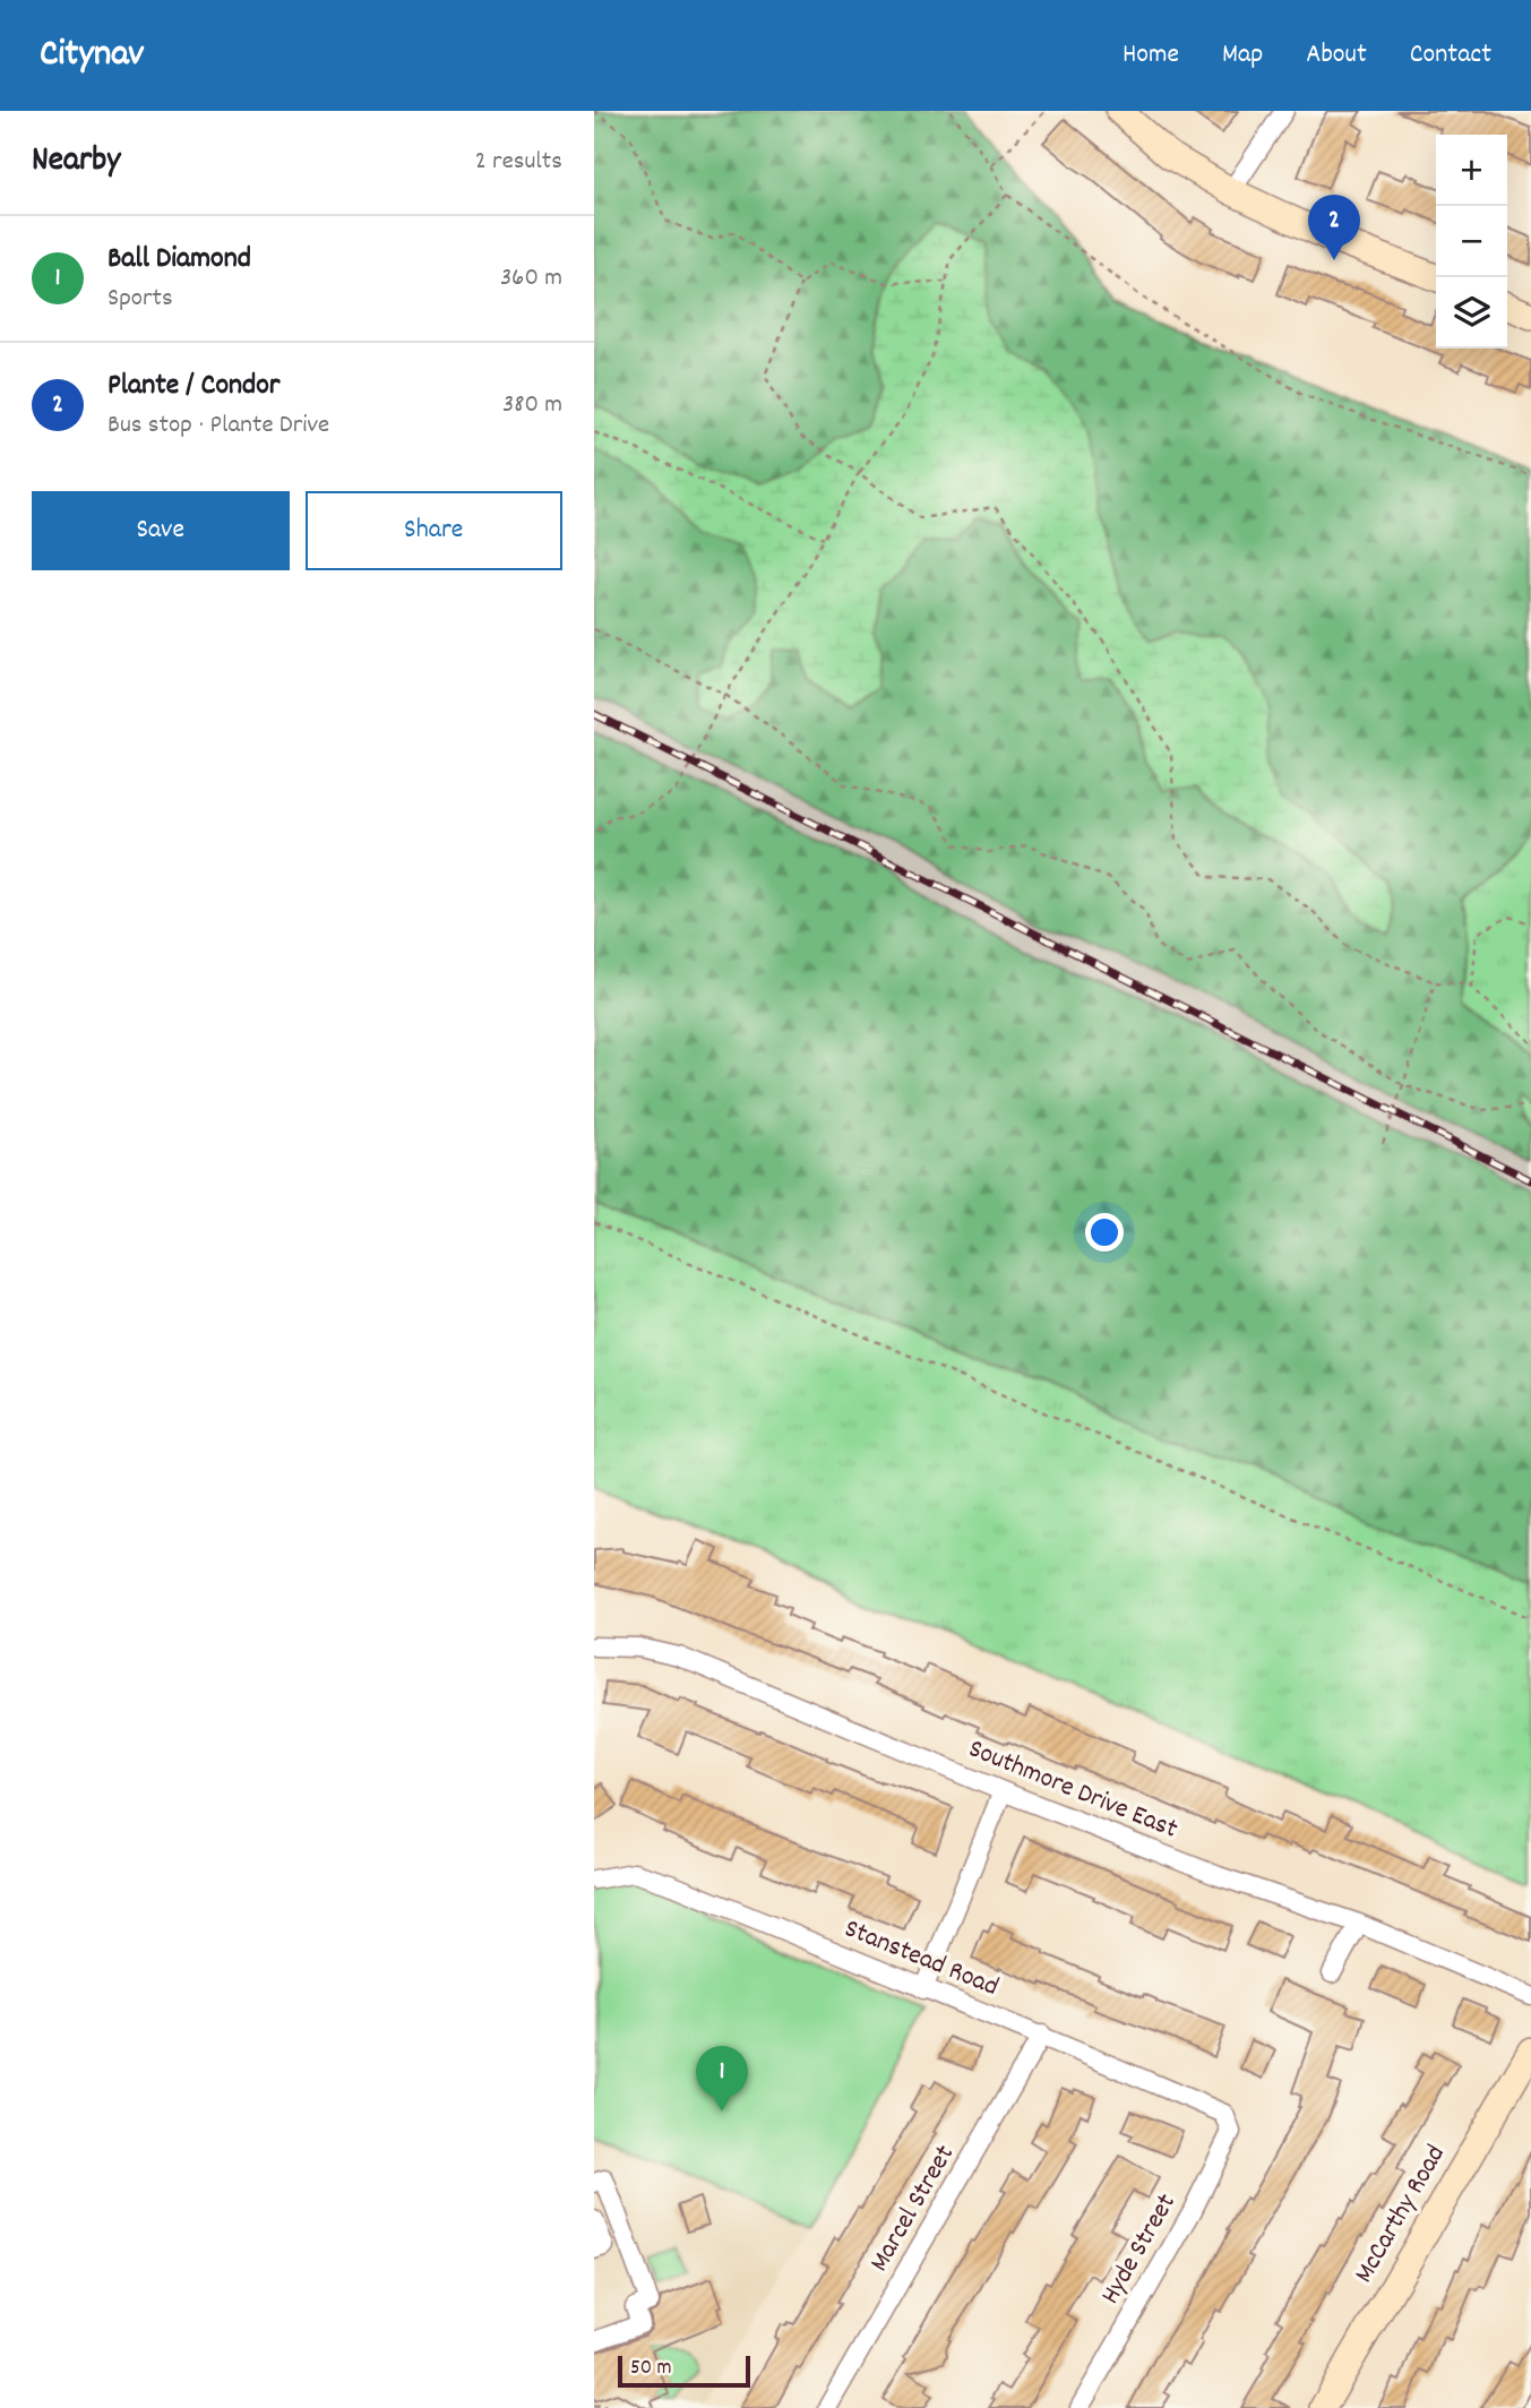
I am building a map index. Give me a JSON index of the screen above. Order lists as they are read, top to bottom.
{
  "streets": {
    "street": [
      "Southmore Drive East",
      "Stanstead Road",
      "Marcel Street",
      "McCarthy Road",
      "Hyde Street"
    ]
  },
  "crossings": [
    ["Stanstead Road", "Marcel Street"],
    ["Stanstead Road", "Hyde Street"]
  ],
  "scale_bar": "50 m",
  "page": {
    "header": "Citynav",
    "nav": [
      "Home",
      "Map",
      "About",
      "Contact"
    ],
    "heading": ["Nearby", "2 results"],
    "map_buttons": ["+", "−"],
    "pins": ["2", "1"],
    "list": [
      {
        "mark": "1",
        "name": "Ball Diamond",
        "note": "Sports",
        "value": "360 m"
      },
      {
        "mark": "2",
        "name": "Plante / Condor",
        "note": "Bus stop · Plante Drive",
        "value": "380 m"
      }
    ],
    "buttons": ["Save", "Share"],
    "scale": "50 m"
  }
}
